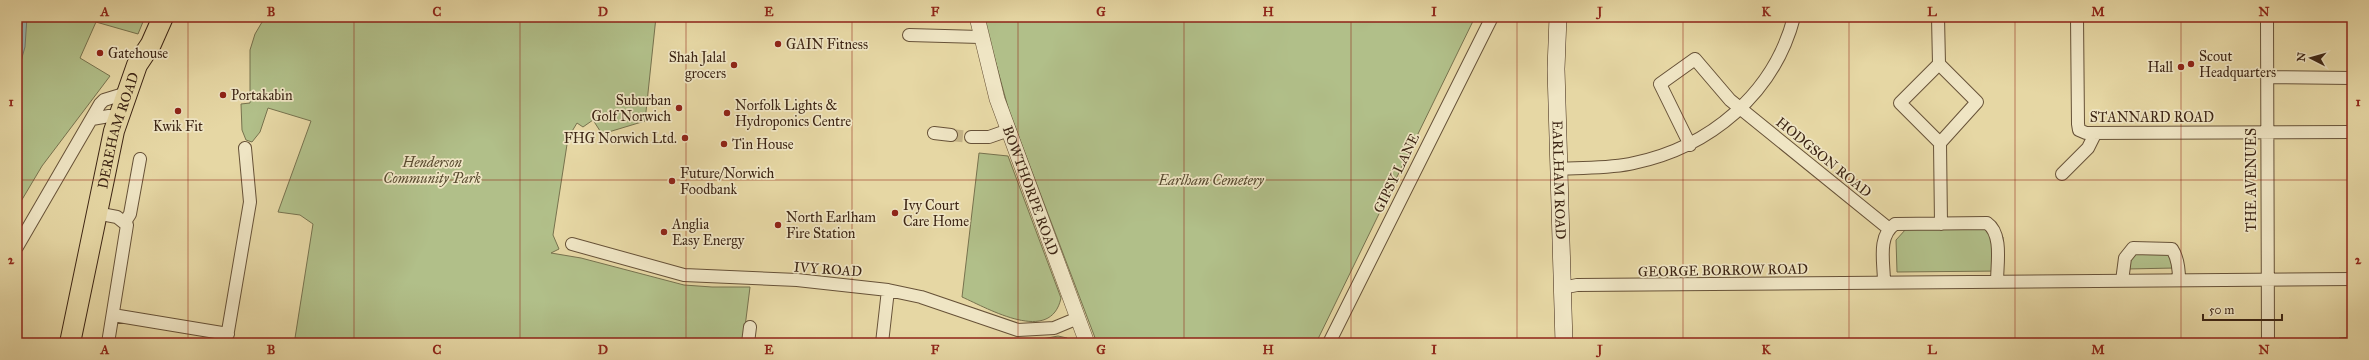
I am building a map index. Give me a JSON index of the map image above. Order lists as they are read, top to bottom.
{
  "streets": {
    "highway": ["DEREHAM ROAD"],
    "main road": ["EARLHAM ROAD"],
    "street": [
      "STANNARD ROAD",
      "HODGSON ROAD",
      "GIPSY LANE",
      "THE AVENUES",
      "BOWTHORPE ROAD",
      "IVY ROAD",
      "GEORGE BORROW ROAD"
    ]
  },
  "crossings": [
    ["STANNARD ROAD", "THE AVENUES"],
    ["EARLHAM ROAD", "GEORGE BORROW ROAD"],
    ["THE AVENUES", "GEORGE BORROW ROAD"],
    ["BOWTHORPE ROAD", "IVY ROAD"]
  ],
  "parks": ["Henderson Community Park", "Earlham Cemetery"],
  "places": [
    "GAIN Fitness",
    "Gatehouse",
    "Scout Headquarters",
    "Shah Jalal grocers",
    "Hall",
    "Portakabin",
    "Suburban Golf Norwich",
    "Kwik Fit",
    "Norfolk Lights & Hydroponics Centre",
    "FHG Norwich Ltd.",
    "Tin House",
    "Future/Norwich Foodbank",
    "Ivy Court Care Home",
    "North Earlham Fire Station",
    "Anglia Easy Energy"
  ],
  "scale_bar": "50 m",
  "north": "left",
  "grid": {
    "columns": [
      "A",
      "B",
      "C",
      "D",
      "E",
      "F",
      "G",
      "H",
      "I",
      "J",
      "K",
      "L",
      "M",
      "N"
    ],
    "rows": ["1", "2"]
  }
}
